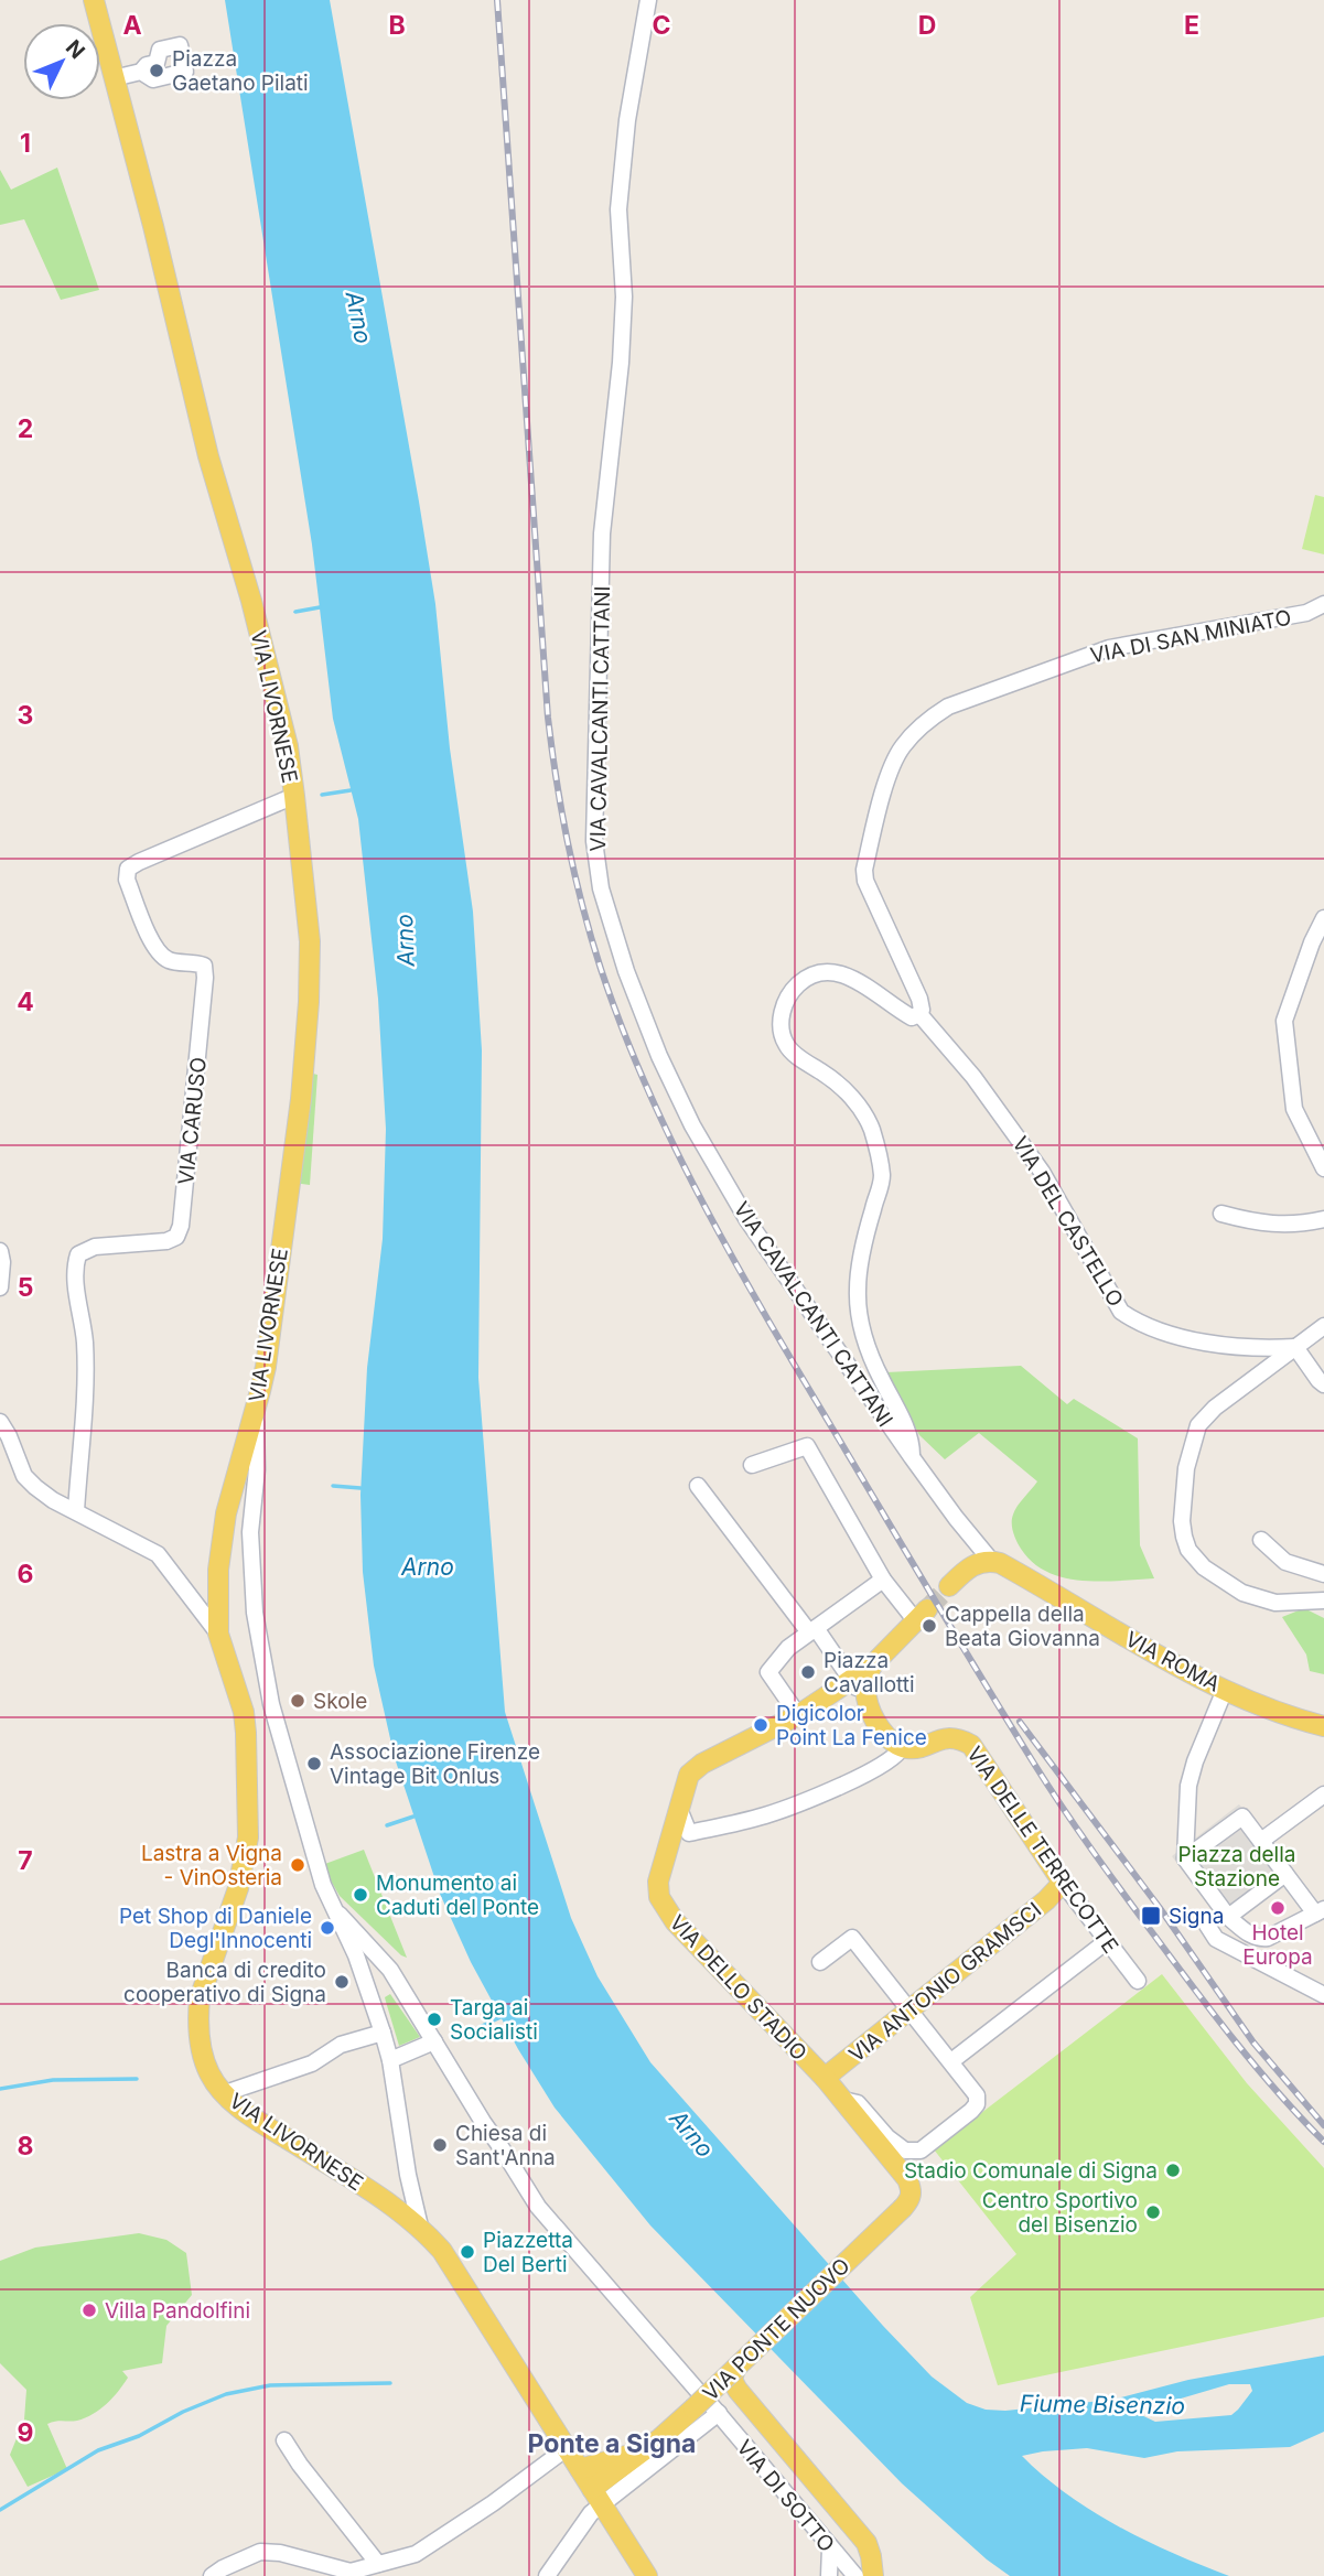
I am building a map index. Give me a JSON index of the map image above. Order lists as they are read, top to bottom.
{
  "streets": {
    "main road": [
      "VIA LIVORNESE",
      "VIA ROMA",
      "VIA DELLE TERRECOTTE",
      "VIA ANTONIO GRAMSCI",
      "VIA DELLO STADIO",
      "VIA PONTE NUOVO"
    ],
    "street": [
      "VIA DI SAN MINIATO",
      "VIA CAVALCANTI CATTANI",
      "VIA CARUSO",
      "VIA DEL CASTELLO",
      "VIA DI SOTTO"
    ]
  },
  "crossings": [
    ["VIA DI SAN MINIATO", "VIA DEL CASTELLO"],
    ["VIA LIVORNESE", "VIA CARUSO"],
    ["VIA LIVORNESE", "VIA PONTE NUOVO"],
    ["VIA CAVALCANTI CATTANI", "VIA DEL CASTELLO"],
    ["VIA CAVALCANTI CATTANI", "VIA ROMA"],
    ["VIA DELLE TERRECOTTE", "VIA ANTONIO GRAMSCI"],
    ["VIA ANTONIO GRAMSCI", "VIA DELLO STADIO"],
    ["VIA DELLO STADIO", "VIA PONTE NUOVO"],
    ["VIA PONTE NUOVO", "VIA DI SOTTO"]
  ],
  "districts": ["Ponte a Signa"],
  "water": ["Arno", "Fiume Bisenzio"],
  "parks": ["Piazza della Stazione"],
  "places": {
    "other": [
      "Piazza Gaetano Pilati",
      "Cappella della Beata Giovanna",
      "Piazza Cavallotti",
      "Skole",
      "Digicolor Point La Fenice",
      "Associazione Firenze Vintage Bit Onlus",
      "Lastra a Vigna - VinOsteria",
      "Monumento ai Caduti del Ponte",
      "Hotel Europa",
      "Pet Shop di Daniele Degl'Innocenti",
      "Banca di credito cooperativo di Signa",
      "Targa ai Socialisti",
      "Chiesa di Sant'Anna",
      "Stadio Comunale di Signa",
      "Centro Sportivo del Bisenzio",
      "Piazzetta Del Berti",
      "Villa Pandolfini"
    ],
    "transit": ["Signa"]
  },
  "north": "top right",
  "grid": {
    "columns": [
      "A",
      "B",
      "C",
      "D",
      "E"
    ],
    "rows": [
      "1",
      "2",
      "3",
      "4",
      "5",
      "6",
      "7",
      "8",
      "9"
    ]
  }
}
